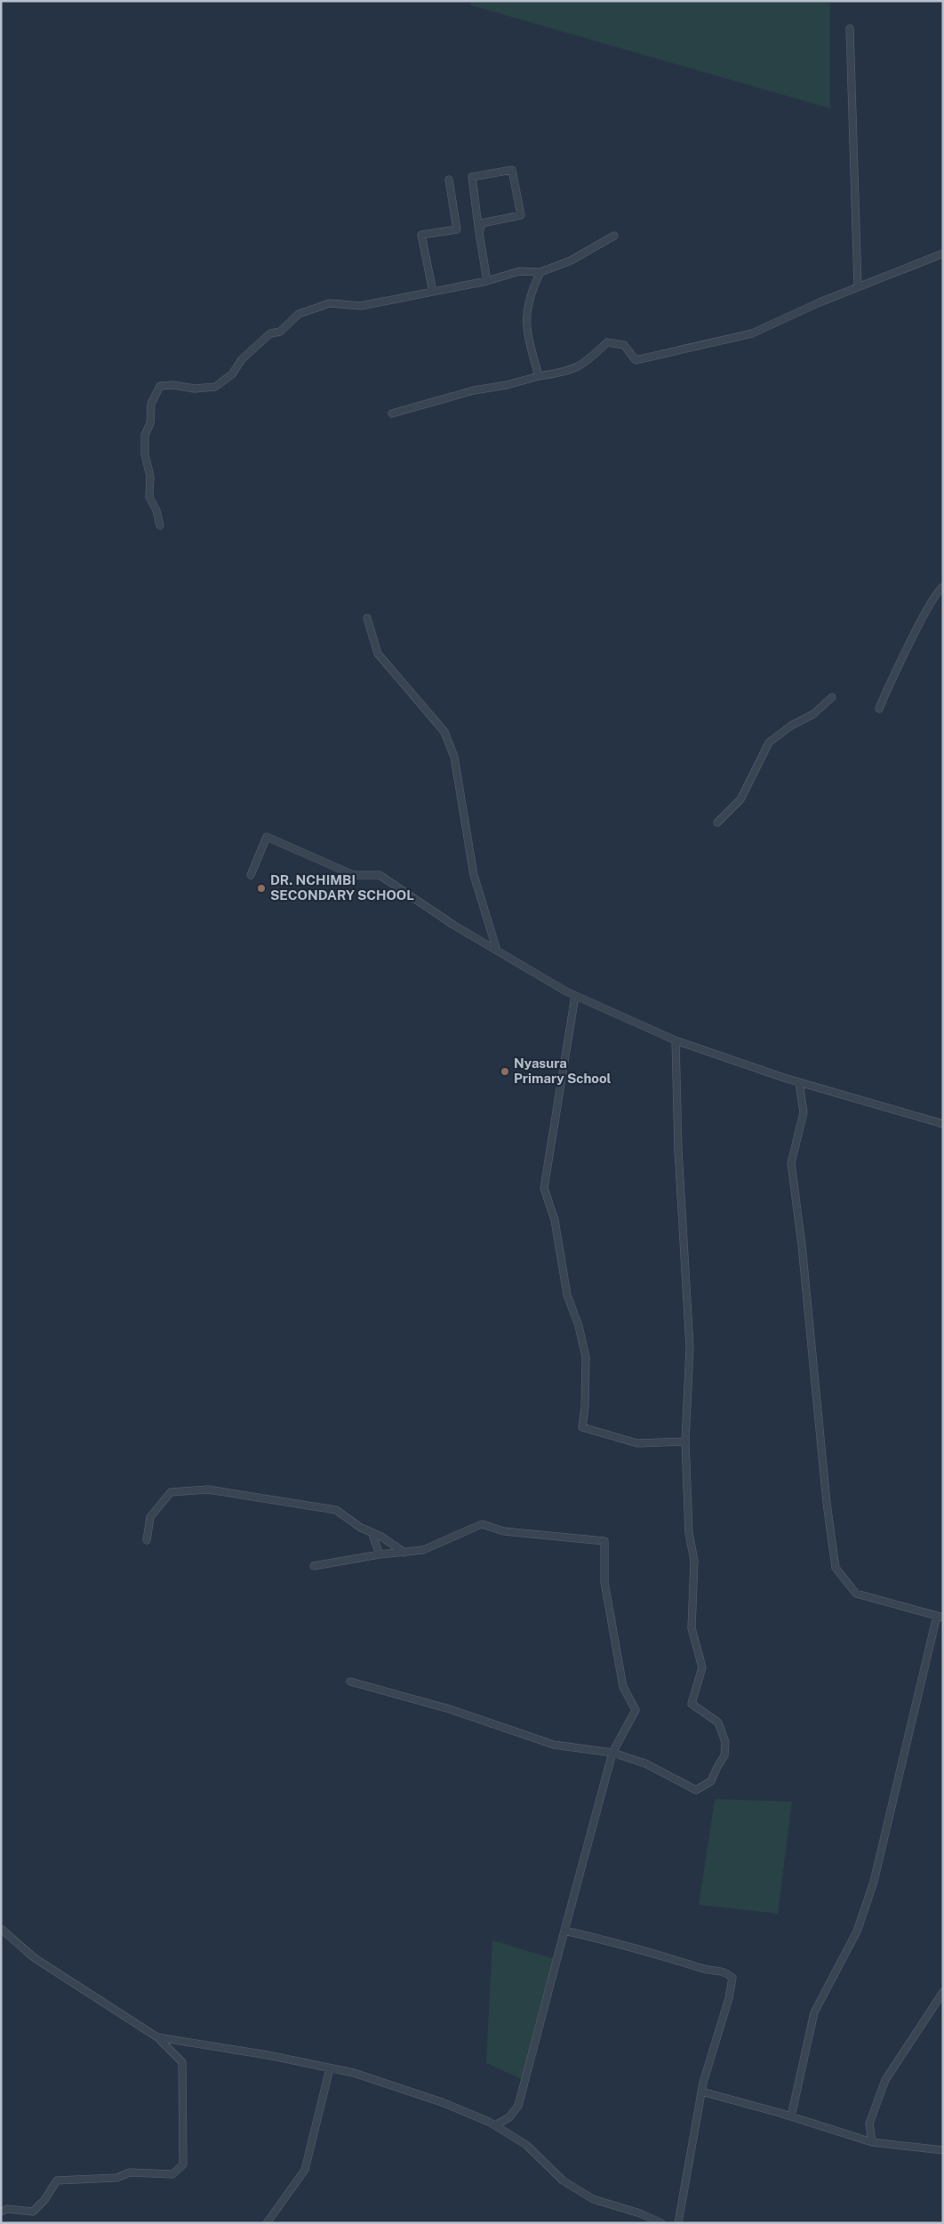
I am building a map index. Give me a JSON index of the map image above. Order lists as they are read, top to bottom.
{
  "places": ["DR. NCHIMBI SECONDARY SCHOOL", "Nyasura Primary School"]
}
